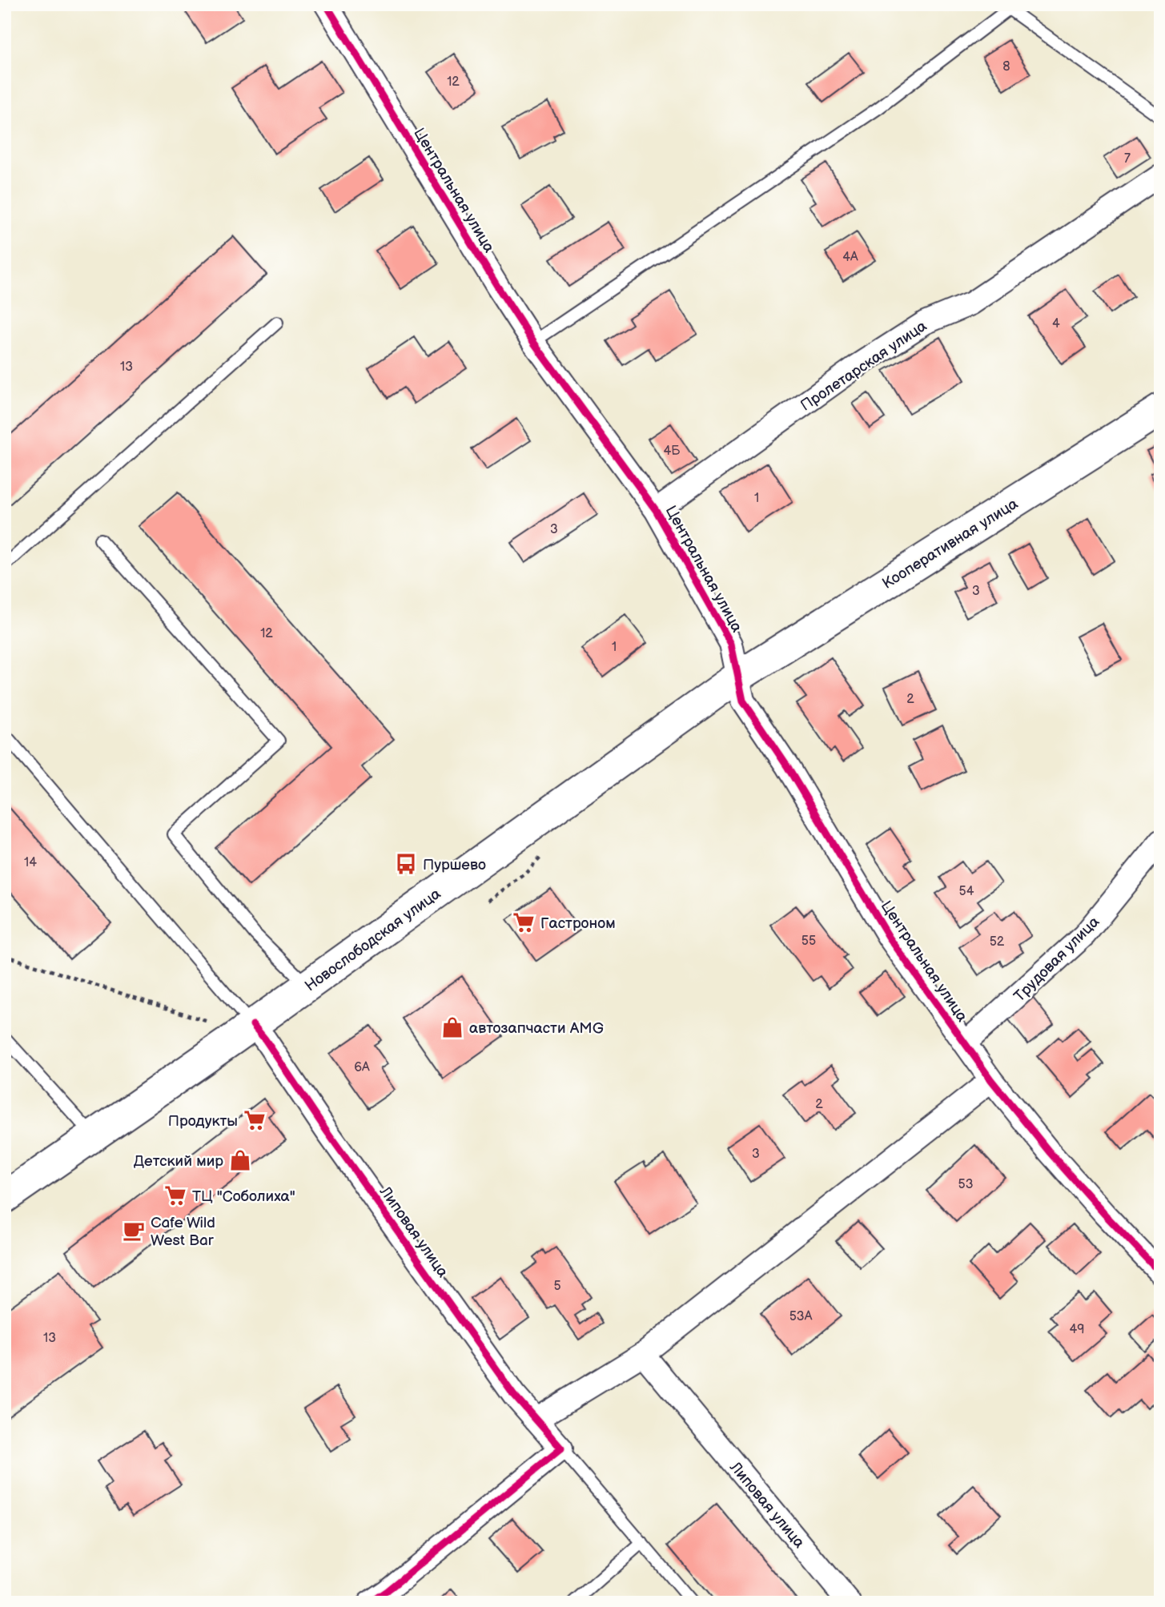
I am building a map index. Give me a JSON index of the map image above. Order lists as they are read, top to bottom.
{
  "streets": {
    "main road": ["Кооперативная улица", "Новослободская улица"],
    "street": [
      "Центральная улица",
      "Пролетарская улица",
      "Трудовая улица",
      "Липовая улица"
    ]
  },
  "crossings": [
    ["Центральная улица", "Пролетарская улица"],
    ["Центральная улица", "Кооперативная улица"],
    ["Центральная улица", "Новослободская улица"],
    ["Центральная улица", "Трудовая улица"],
    ["Кооперативная улица", "Новослободская улица"],
    ["Новослободская улица", "Липовая улица"]
  ],
  "places": {
    "bus stop": ["Пуршево"],
    "supermarket": ["Гастроном", "Продукты", "ТЦ \"Соболиха\""],
    "shop": ["автозапчасти AMG", "Детский мир"],
    "cafe": ["Cafe Wild West Bar"]
  },
  "house_numbers": [
    "8",
    "12",
    "7",
    "4А",
    "4",
    "13",
    "4Б",
    "1",
    "3",
    "3",
    "12",
    "1",
    "2",
    "14",
    "54",
    "55",
    "52",
    "6А",
    "2",
    "3",
    "53",
    "5",
    "53А",
    "49",
    "13"
  ]
}
